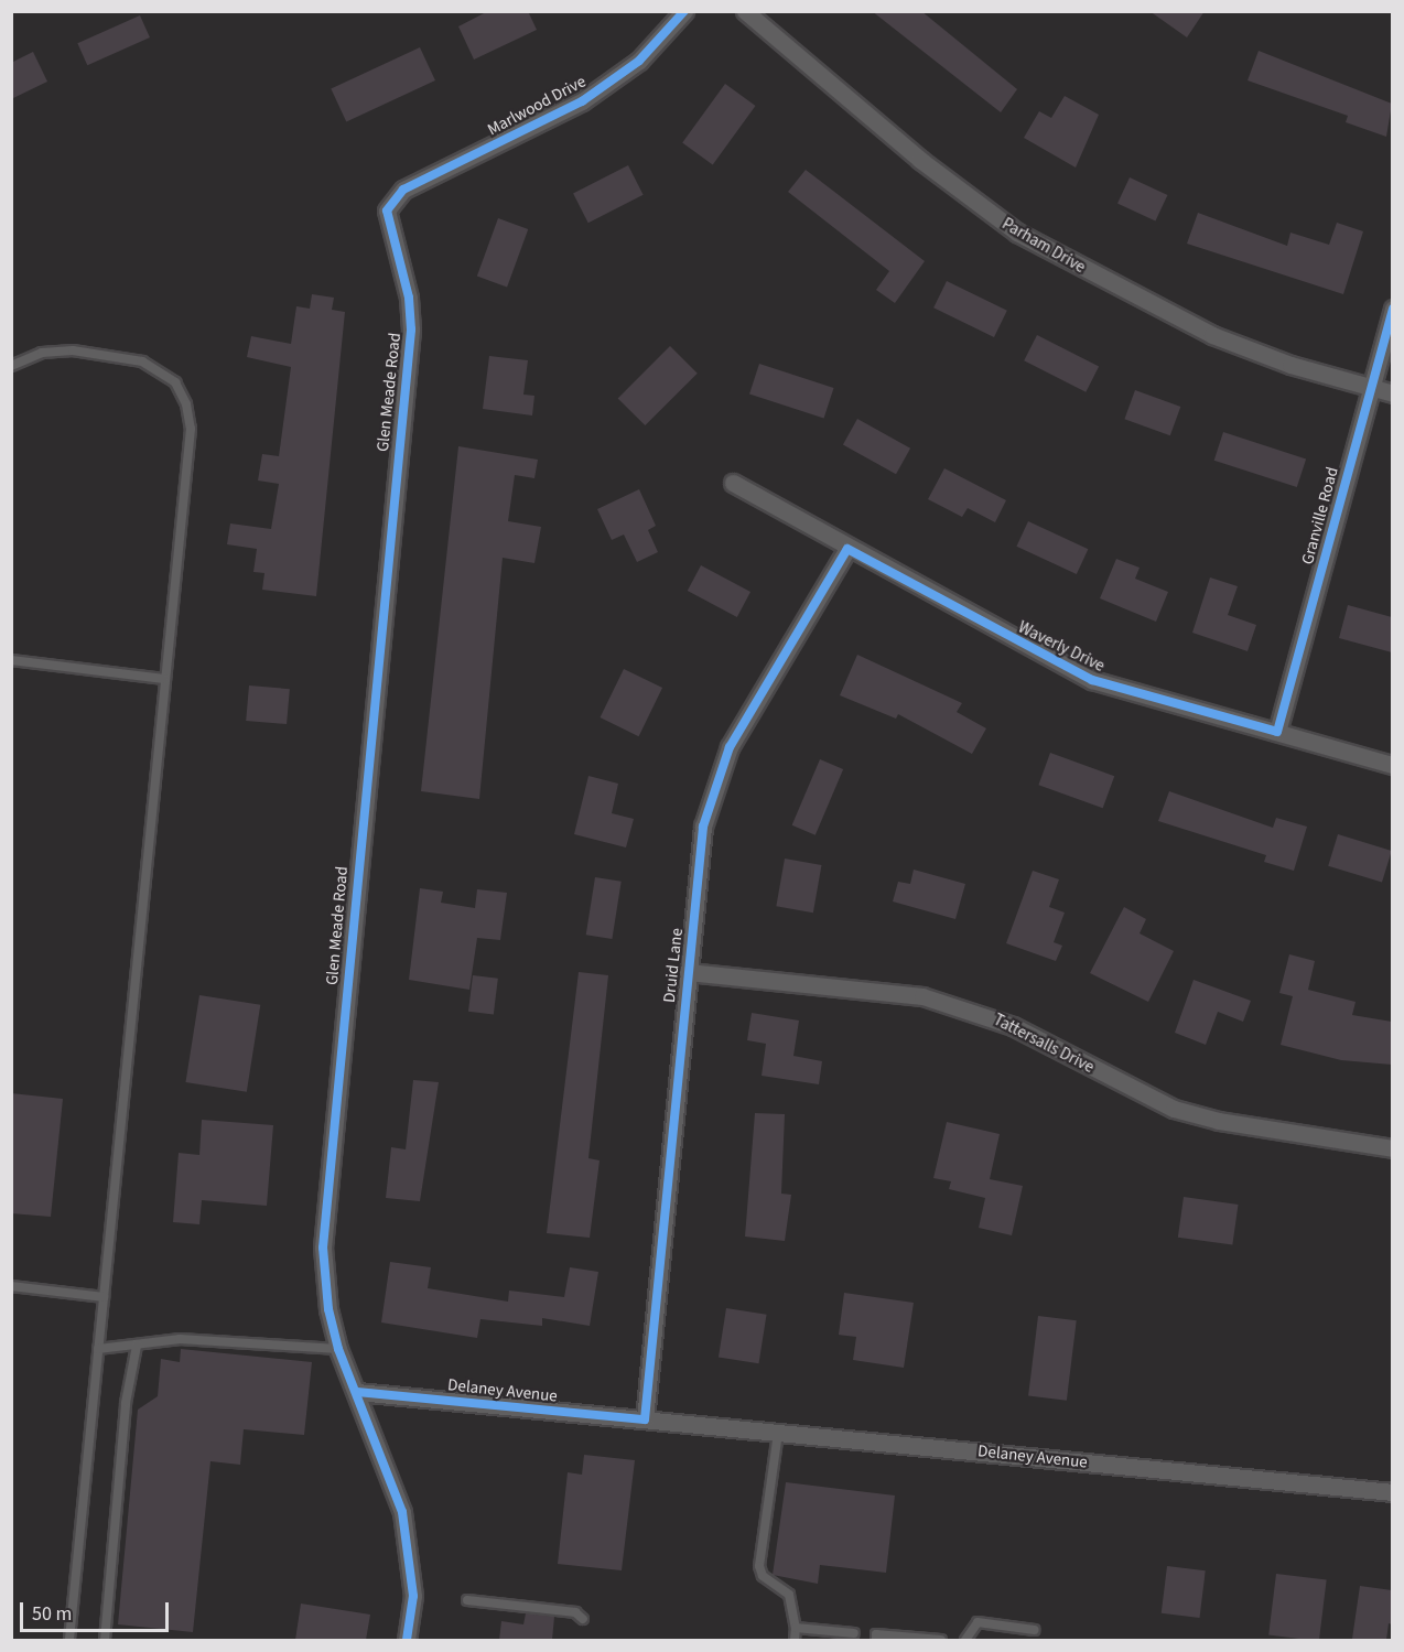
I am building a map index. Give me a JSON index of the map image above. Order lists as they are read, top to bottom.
{
  "streets": {
    "street": [
      "Marlwood Drive",
      "Parham Drive",
      "Glen Meade Road",
      "Granville Road",
      "Waverly Drive",
      "Druid Lane",
      "Tattersalls Drive",
      "Delaney Avenue"
    ]
  },
  "crossings": [
    ["Marlwood Drive", "Glen Meade Road"],
    ["Parham Drive", "Granville Road"],
    ["Glen Meade Road", "Delaney Avenue"],
    ["Granville Road", "Waverly Drive"],
    ["Waverly Drive", "Druid Lane"],
    ["Druid Lane", "Tattersalls Drive"],
    ["Druid Lane", "Delaney Avenue"]
  ],
  "scale_bar": "50 m"
}
